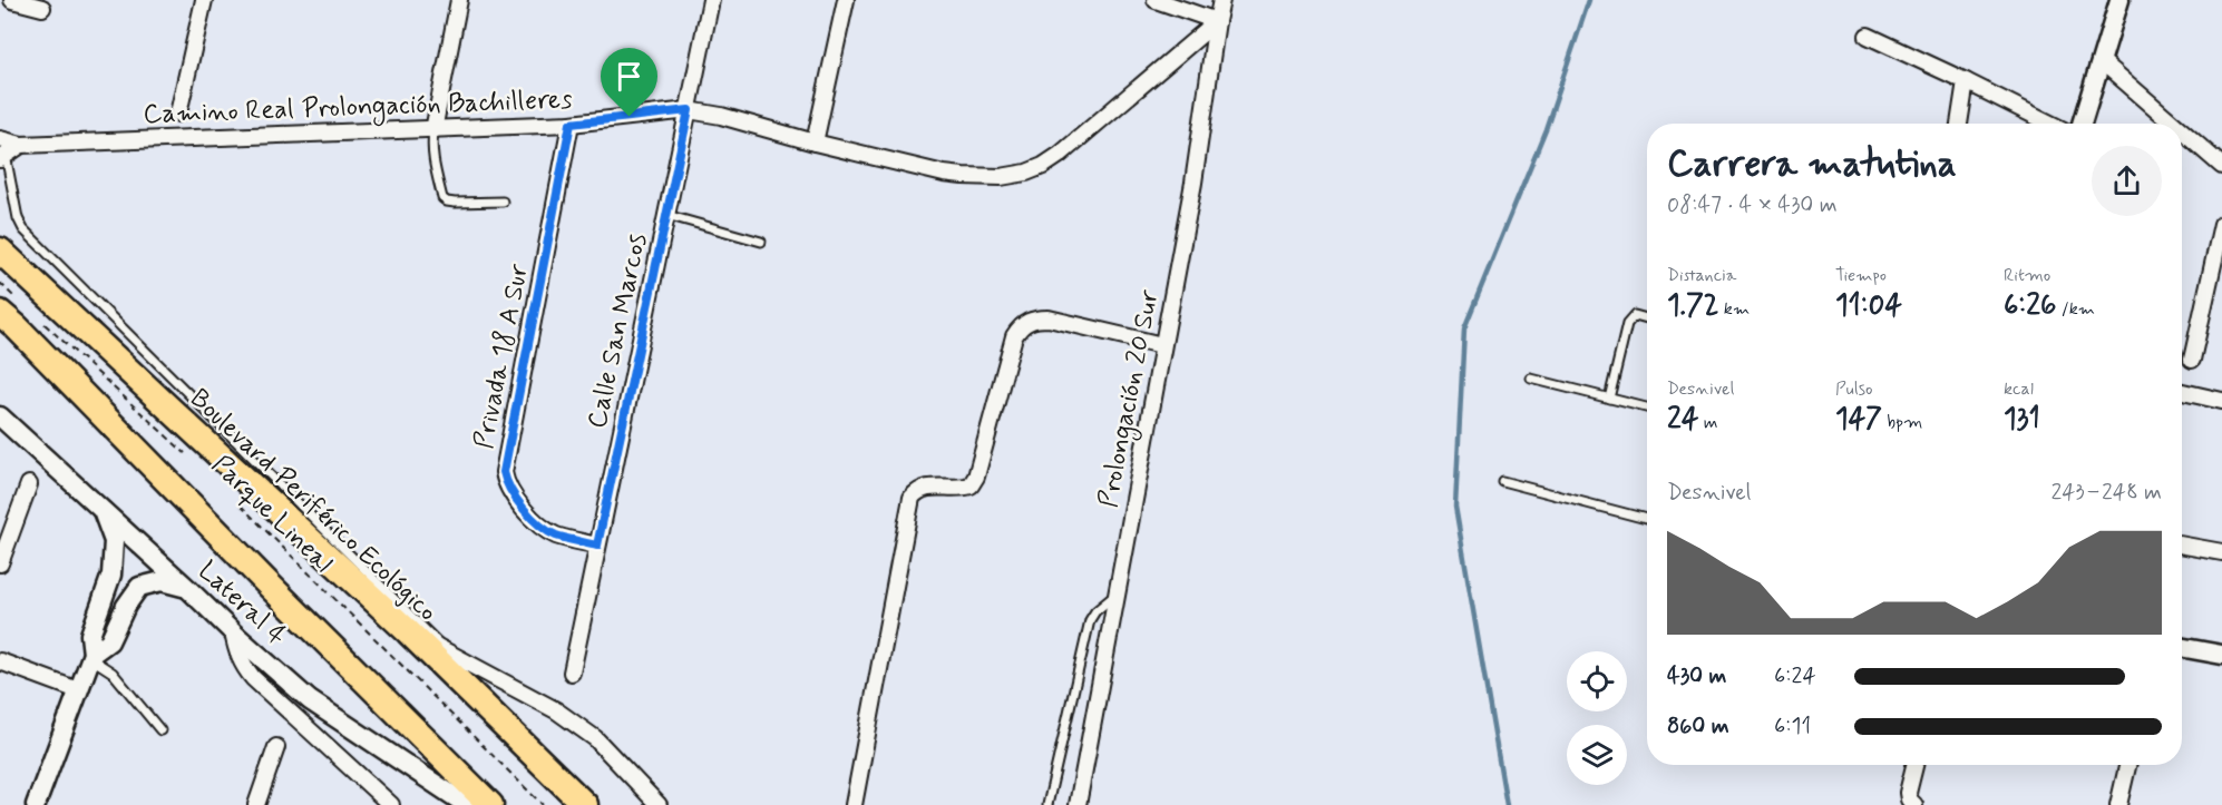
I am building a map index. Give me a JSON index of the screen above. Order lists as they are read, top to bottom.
{
  "streets": {
    "highway": ["Boulevard Periférico Ecológico"],
    "street": [
      "Camino Real Prolongación Bachilleres",
      "Calle San Marcos",
      "Privada 18 A Sur",
      "Prolongación 20 Sur",
      "Lateral 4"
    ],
    "path": ["Parque Lineal"]
  },
  "crossings": [
    ["Camino Real Prolongación Bachilleres", "Calle San Marcos"],
    ["Camino Real Prolongación Bachilleres", "Privada 18 A Sur"],
    ["Camino Real Prolongación Bachilleres", "Prolongación 20 Sur"],
    ["Calle San Marcos", "Privada 18 A Sur"]
  ],
  "page": {
    "heading": ["Carrera matutina", "08:47 · 4 × 430 m"],
    "stats": [
      ["Distancia", "1.72 km"],
      ["Tiempo", "11:04"],
      ["Ritmo", "6:26 /km"],
      ["Desnivel", "24 m"],
      ["Pulso", "147 bpm"],
      ["kcal", "131"]
    ],
    "chart": ["Desnivel", "243–248 m"],
    "list": [
      {
        "name": "430 m",
        "note": "6:24"
      },
      {
        "name": "860 m",
        "note": "6:11"
      }
    ]
  }
}
